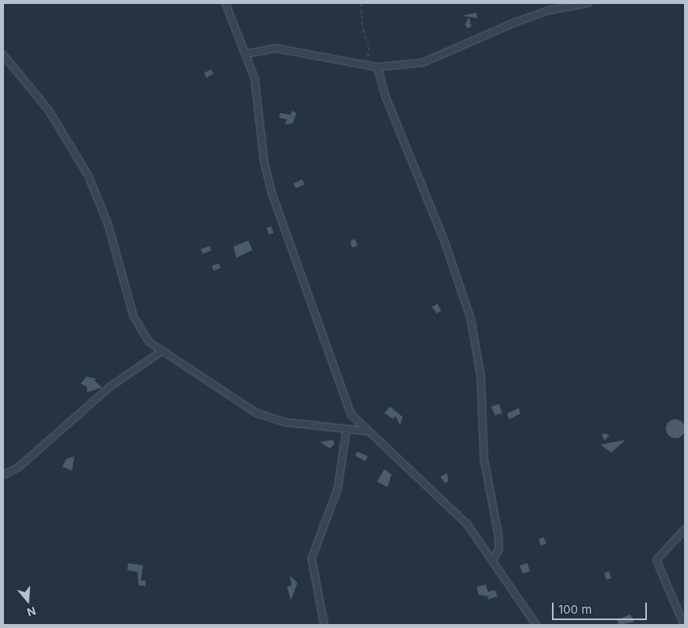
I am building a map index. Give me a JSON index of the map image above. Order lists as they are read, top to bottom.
{
  "scale_bar": "100 m",
  "north": "bottom"
}
